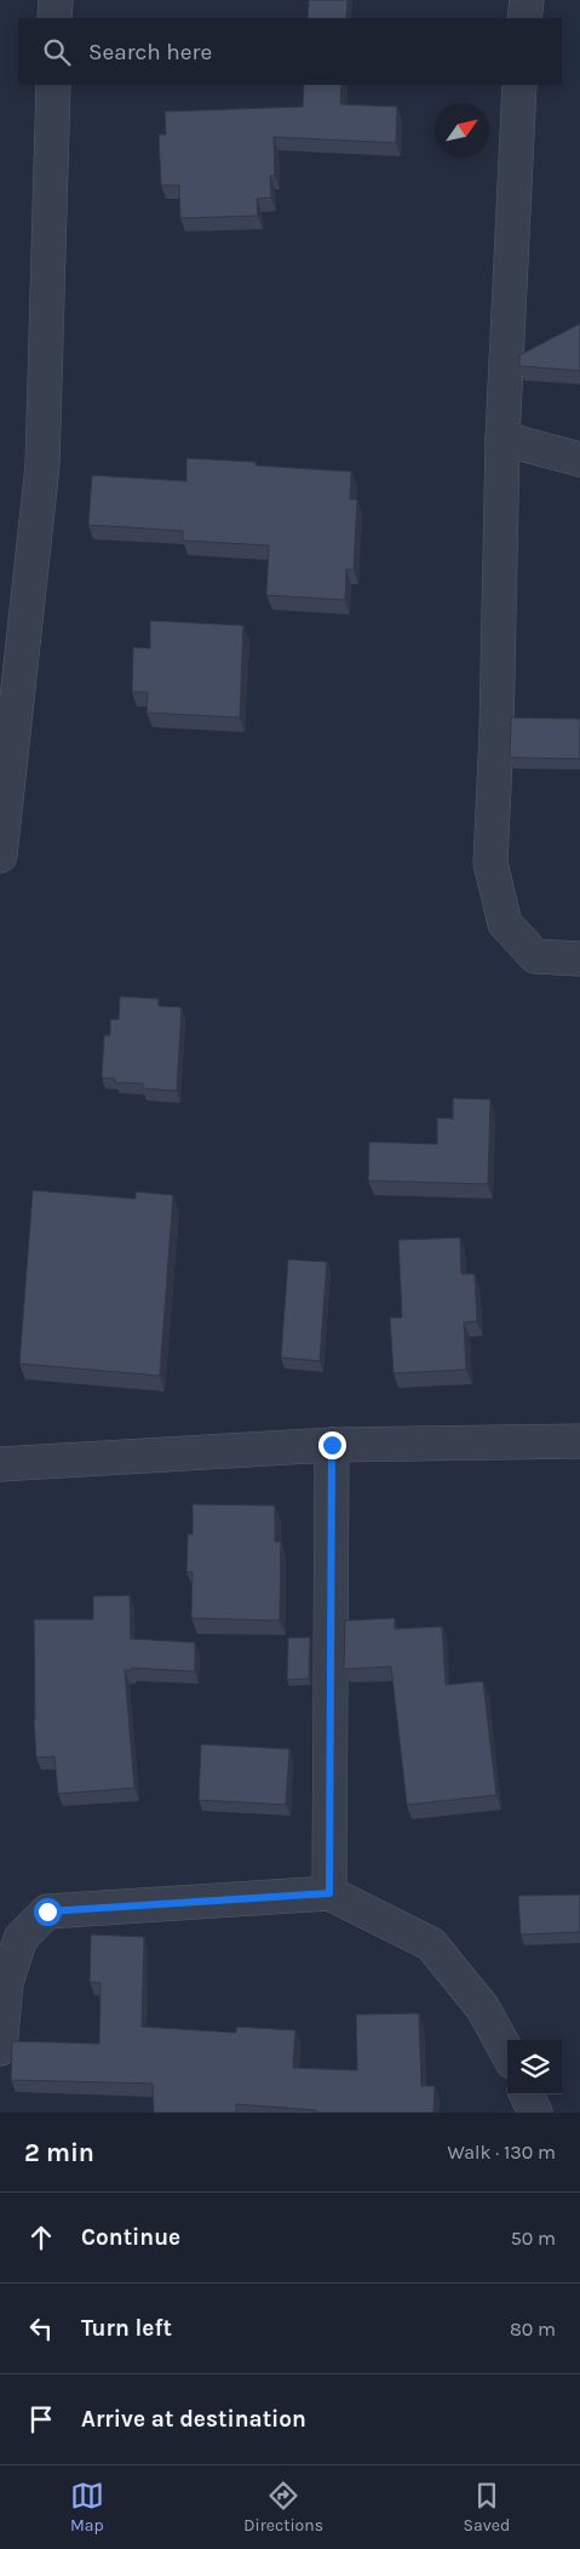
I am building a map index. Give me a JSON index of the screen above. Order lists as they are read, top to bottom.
{
  "north": "top right",
  "page": {
    "search": "Search here",
    "heading": ["2 min", "Walk · 130 m"],
    "list": [
      ["Continue", "50 m"],
      ["Turn left", "80 m"],
      "Arrive at destination"
    ],
    "nav": ["Map", "Directions", "Saved"]
  }
}
